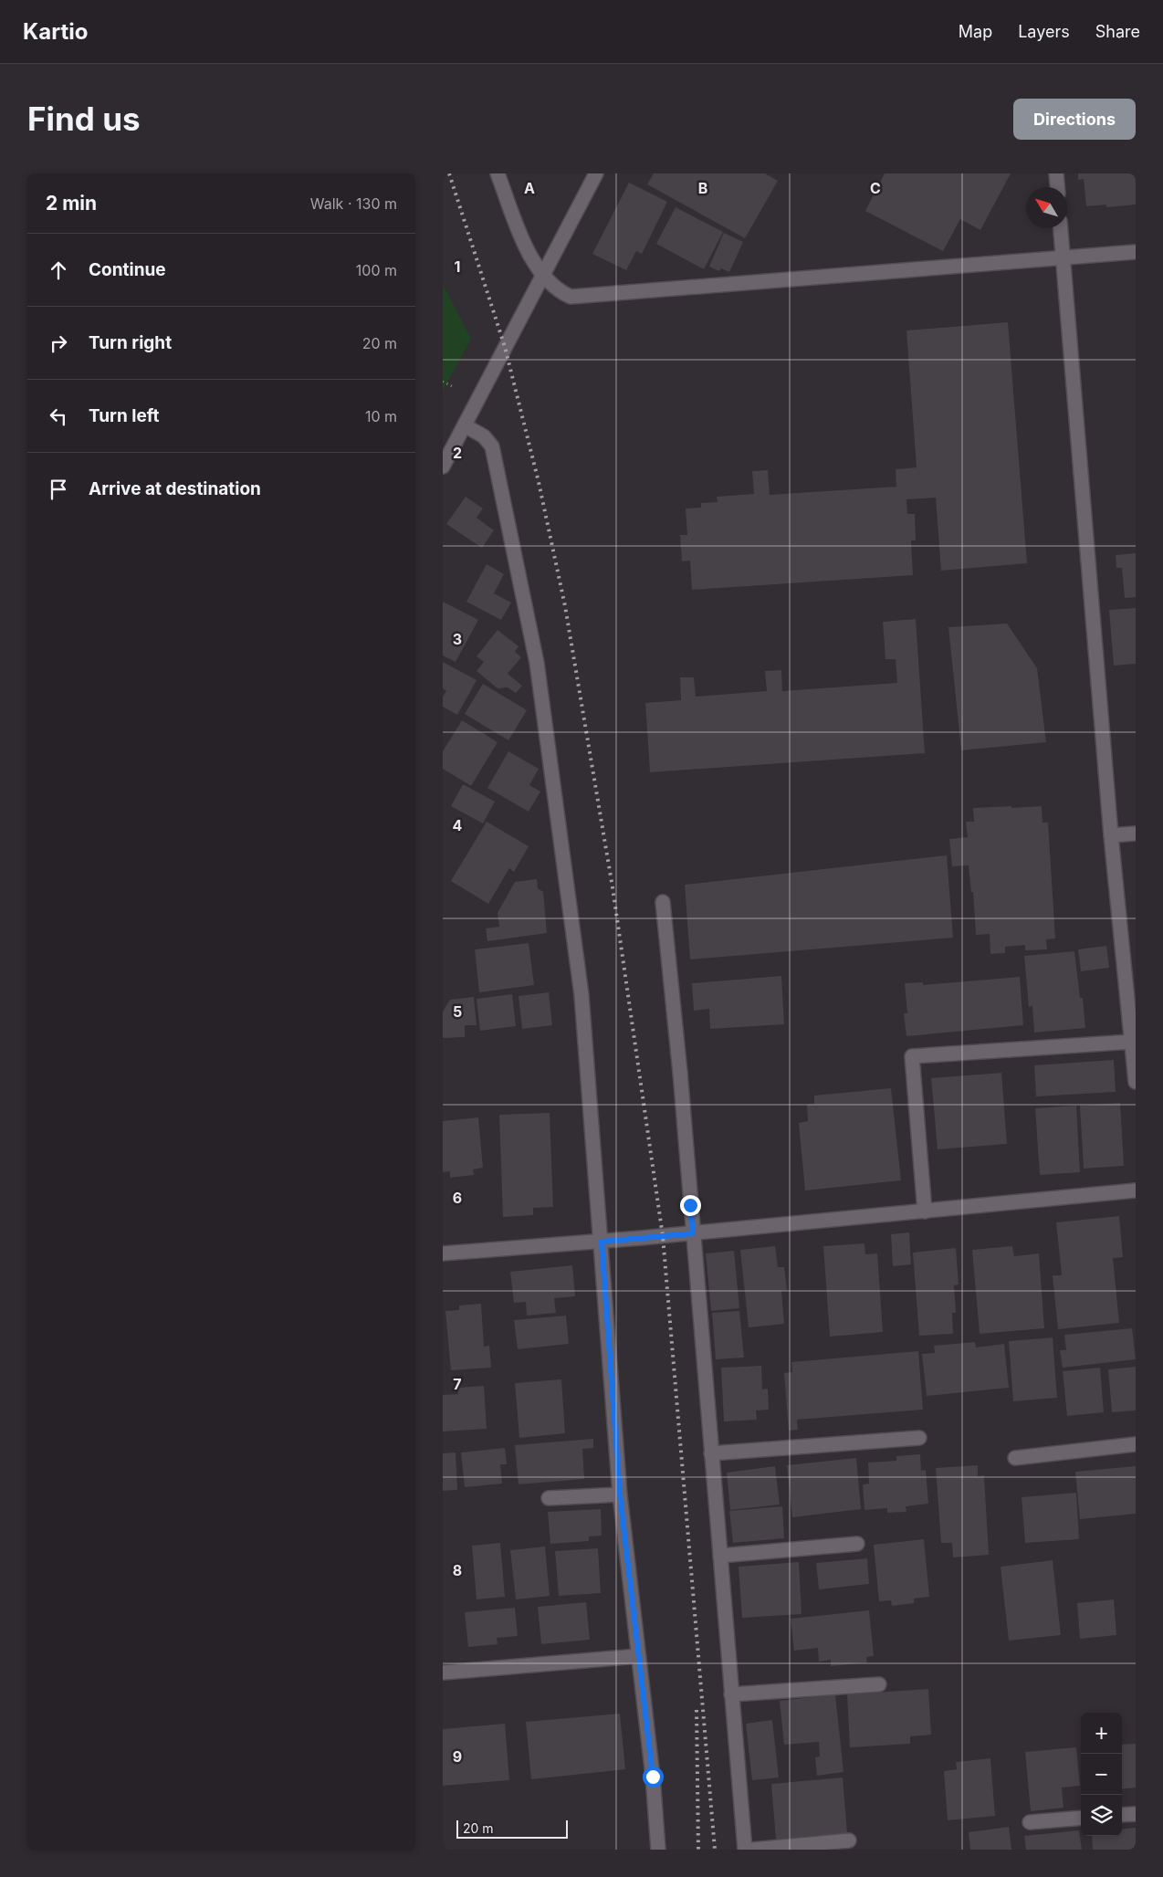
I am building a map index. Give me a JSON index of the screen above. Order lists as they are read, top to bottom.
{
  "scale_bar": "20 m",
  "north": "top left",
  "page": {
    "header": "Kartio",
    "nav": ["Map", "Layers", "Share"],
    "buttons": "Directions",
    "title": "Find us",
    "heading": ["2 min", "Walk · 130 m"],
    "list": [
      ["Continue", "100 m"],
      ["Turn right", "20 m"],
      ["Turn left", "10 m"],
      "Arrive at destination"
    ],
    "map_buttons": ["+", "−"],
    "scale": "20 m"
  },
  "grid": {
    "columns": ["A", "B", "C"],
    "rows": [
      "1",
      "2",
      "3",
      "4",
      "5",
      "6",
      "7",
      "8",
      "9"
    ]
  }
}
